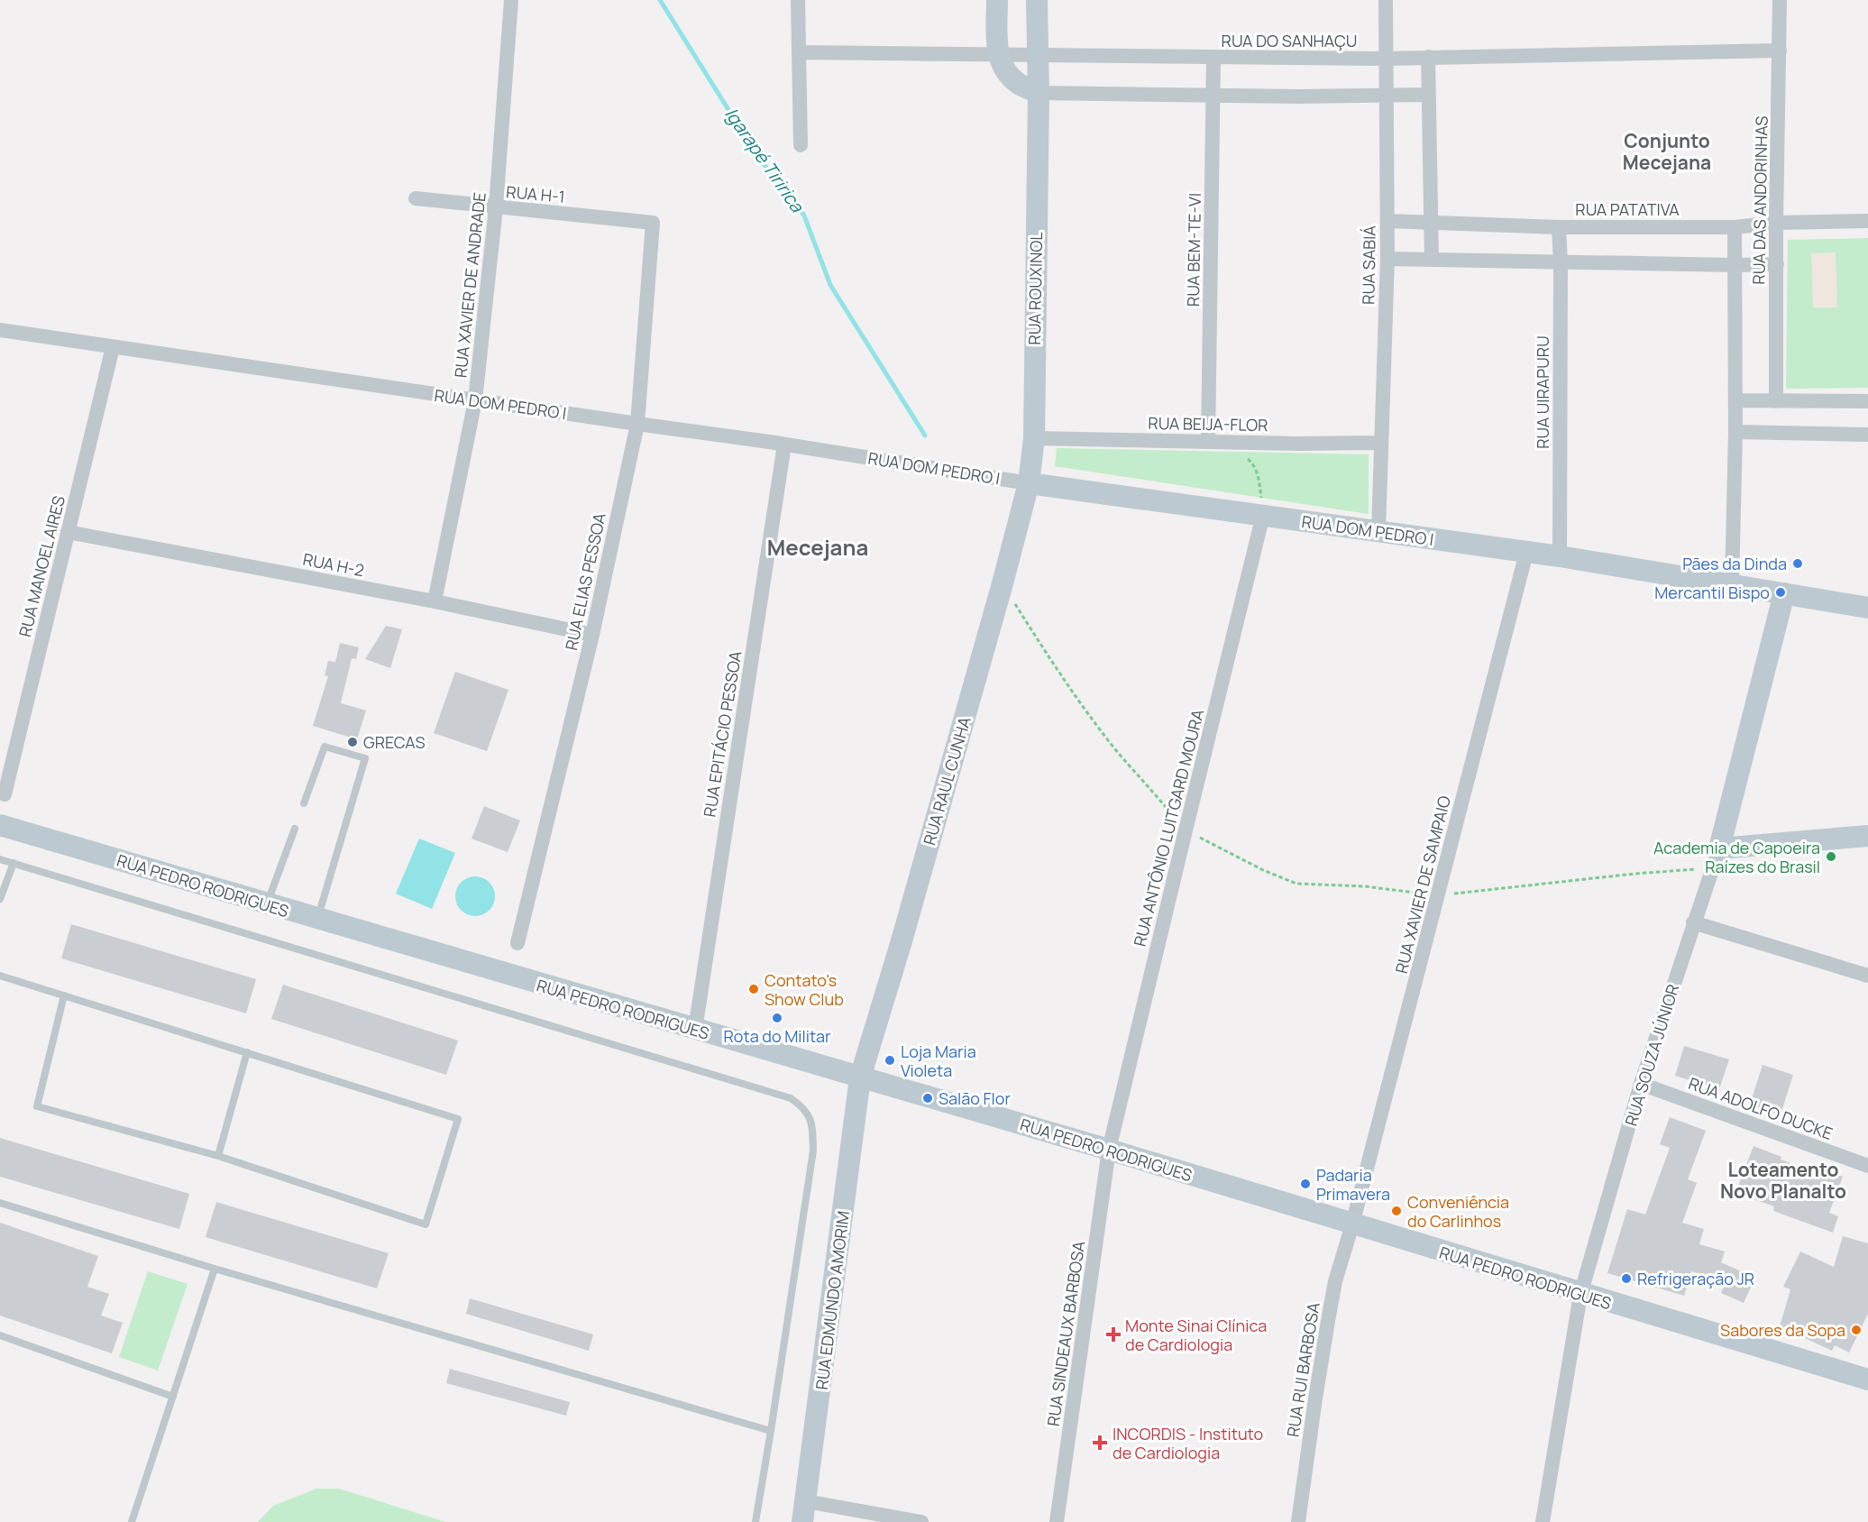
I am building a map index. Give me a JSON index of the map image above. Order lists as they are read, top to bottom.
{
  "streets": {
    "street": [
      "RUA DO SANHAÇU",
      "RUA H-1",
      "RUA DAS ANDORINHAS",
      "RUA PATATIVA",
      "RUA BEM-TE-VI",
      "RUA SABIÁ",
      "RUA XAVIER DE ANDRADE",
      "RUA ROUXINOL",
      "RUA UIRAPURU",
      "RUA DOM PEDRO I",
      "RUA BEIJA-FLOR",
      "RUA H-2",
      "RUA MANOEL AIRES",
      "RUA ELIAS PESSOA",
      "RUA EPITÁCIO PESSOA",
      "RUA RAUL CUNHA",
      "RUA ANTÔNIO LUITGARD MOURA",
      "RUA XAVIER DE SAMPAIO",
      "RUA PEDRO RODRIGUES",
      "RUA SOUZA JÚNIOR",
      "RUA ADOLFO DUCKE",
      "RUA EDMUNDO AMORIM",
      "RUA SINDEAUX BARBOSA",
      "RUA RUI BARBOSA"
    ]
  },
  "crossings": [
    ["RUA DO SANHAÇU", "RUA DAS ANDORINHAS"],
    ["RUA DO SANHAÇU", "RUA BEM-TE-VI"],
    ["RUA DO SANHAÇU", "RUA SABIÁ"],
    ["RUA DO SANHAÇU", "RUA ROUXINOL"],
    ["RUA H-1", "RUA XAVIER DE ANDRADE"],
    ["RUA H-1", "RUA ELIAS PESSOA"],
    ["RUA DAS ANDORINHAS", "RUA PATATIVA"],
    ["RUA DAS ANDORINHAS", "RUA DOM PEDRO I"],
    ["RUA PATATIVA", "RUA SABIÁ"],
    ["RUA PATATIVA", "RUA UIRAPURU"],
    ["RUA BEM-TE-VI", "RUA BEIJA-FLOR"],
    ["RUA SABIÁ", "RUA DOM PEDRO I"],
    ["RUA SABIÁ", "RUA BEIJA-FLOR"],
    ["RUA XAVIER DE ANDRADE", "RUA DOM PEDRO I"],
    ["RUA XAVIER DE ANDRADE", "RUA H-2"],
    ["RUA ROUXINOL", "RUA DOM PEDRO I"],
    ["RUA ROUXINOL", "RUA BEIJA-FLOR"],
    ["RUA ROUXINOL", "RUA RAUL CUNHA"],
    ["RUA UIRAPURU", "RUA DOM PEDRO I"],
    ["RUA DOM PEDRO I", "RUA MANOEL AIRES"],
    ["RUA DOM PEDRO I", "RUA ELIAS PESSOA"],
    ["RUA DOM PEDRO I", "RUA EPITÁCIO PESSOA"],
    ["RUA DOM PEDRO I", "RUA RAUL CUNHA"],
    ["RUA DOM PEDRO I", "RUA ANTÔNIO LUITGARD MOURA"],
    ["RUA DOM PEDRO I", "RUA XAVIER DE SAMPAIO"],
    ["RUA DOM PEDRO I", "RUA SOUZA JÚNIOR"],
    ["RUA H-2", "RUA MANOEL AIRES"],
    ["RUA H-2", "RUA ELIAS PESSOA"],
    ["RUA EPITÁCIO PESSOA", "RUA PEDRO RODRIGUES"],
    ["RUA RAUL CUNHA", "RUA PEDRO RODRIGUES"],
    ["RUA RAUL CUNHA", "RUA EDMUNDO AMORIM"],
    ["RUA ANTÔNIO LUITGARD MOURA", "RUA PEDRO RODRIGUES"],
    ["RUA ANTÔNIO LUITGARD MOURA", "RUA SINDEAUX BARBOSA"],
    ["RUA XAVIER DE SAMPAIO", "RUA PEDRO RODRIGUES"],
    ["RUA XAVIER DE SAMPAIO", "RUA RUI BARBOSA"],
    ["RUA PEDRO RODRIGUES", "RUA SOUZA JÚNIOR"],
    ["RUA PEDRO RODRIGUES", "RUA EDMUNDO AMORIM"],
    ["RUA PEDRO RODRIGUES", "RUA SINDEAUX BARBOSA"],
    ["RUA PEDRO RODRIGUES", "RUA RUI BARBOSA"],
    ["RUA SOUZA JÚNIOR", "RUA ADOLFO DUCKE"]
  ],
  "districts": ["Conjunto Mecejana", "Mecejana", "Loteamento Novo Planalto"],
  "water": ["Igarapé Tiririca"],
  "places": {
    "other": [
      "Pães da Dinda",
      "Mercantil Bispo",
      "GRECAS",
      "Academia de Capoeira Raízes do Brasil",
      "Contato's Show Club",
      "Rota do Militar",
      "Loja Maria Violeta",
      "Salão Flor",
      "Padaria Primavera",
      "Conveniência do Carlinhos",
      "Refrigeração JR",
      "Sabores da Sopa"
    ],
    "health": ["Monte Sinai Clínica de Cardiologia", "INCORDIS - Instituto de Cardiologia"]
  }
}
